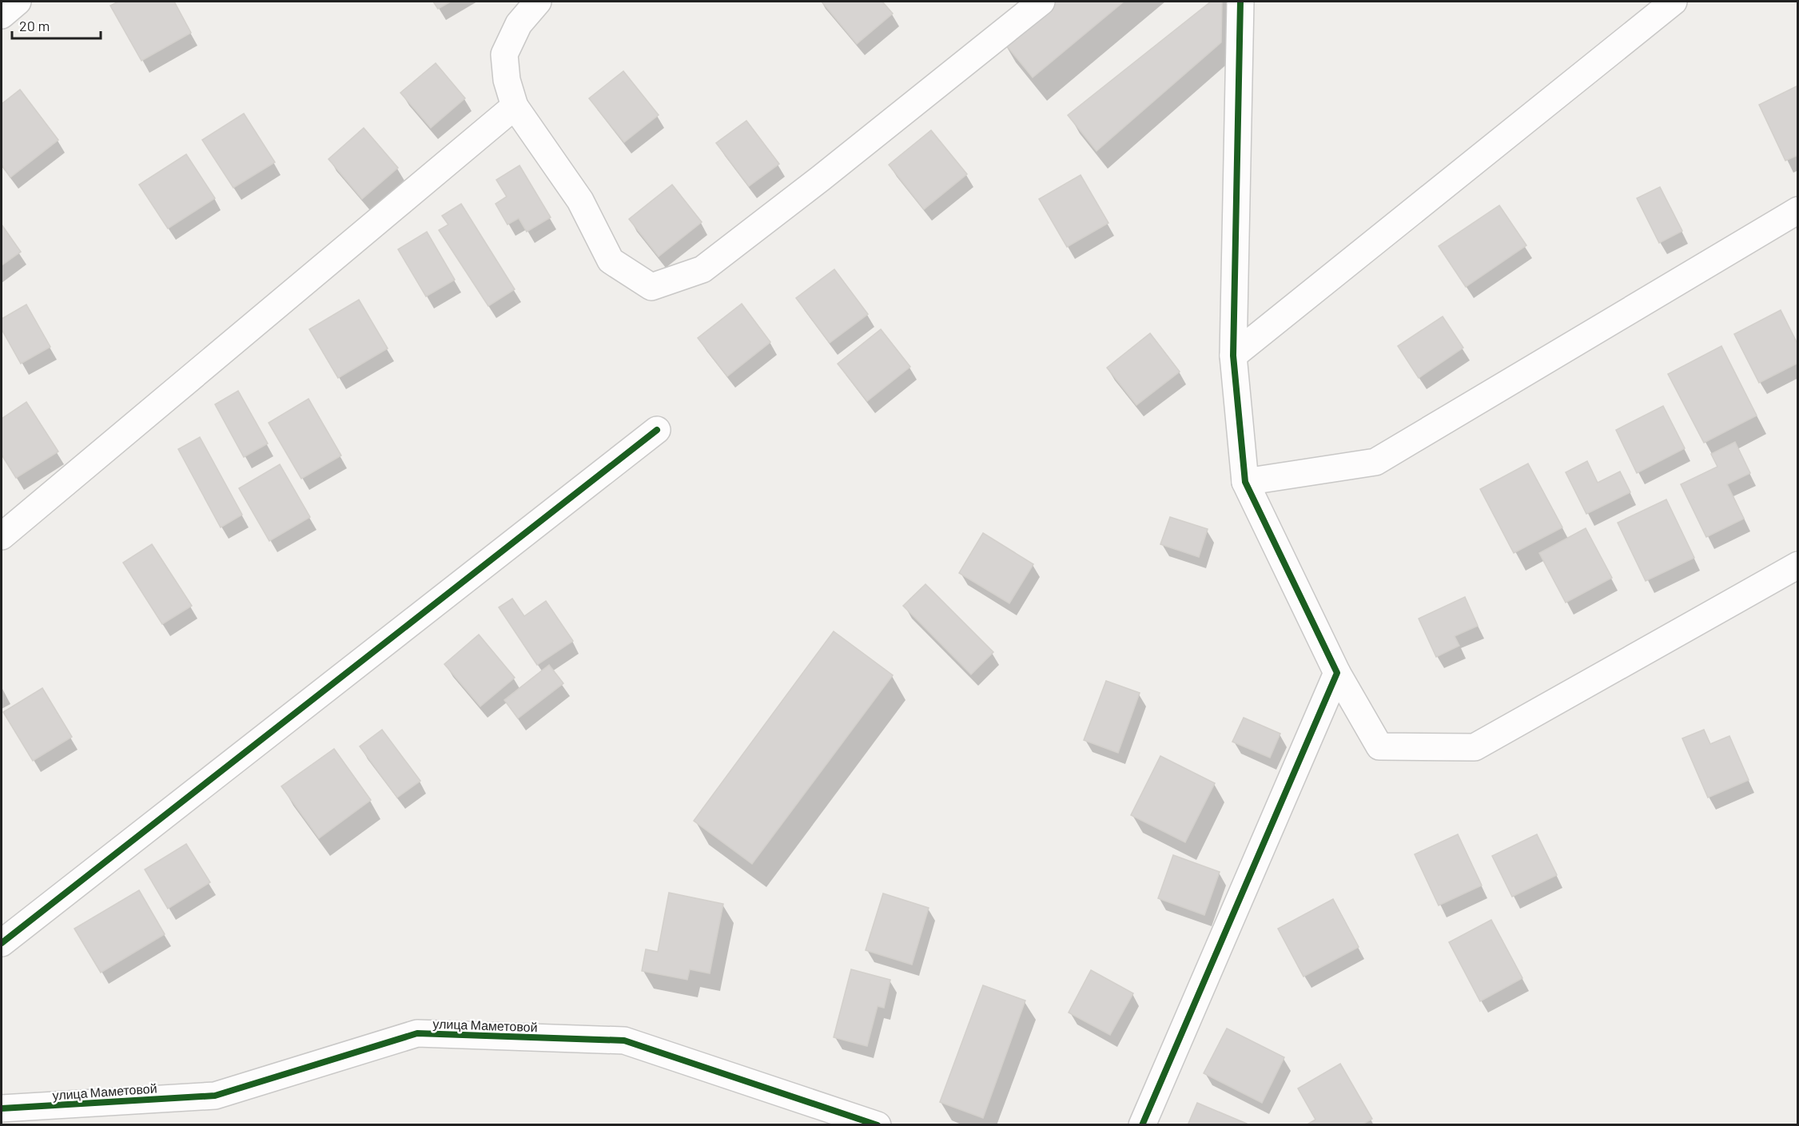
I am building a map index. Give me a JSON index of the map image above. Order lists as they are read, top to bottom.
{
  "streets": {
    "street": ["улица Маметовой"]
  },
  "scale_bar": "20 m"
}
